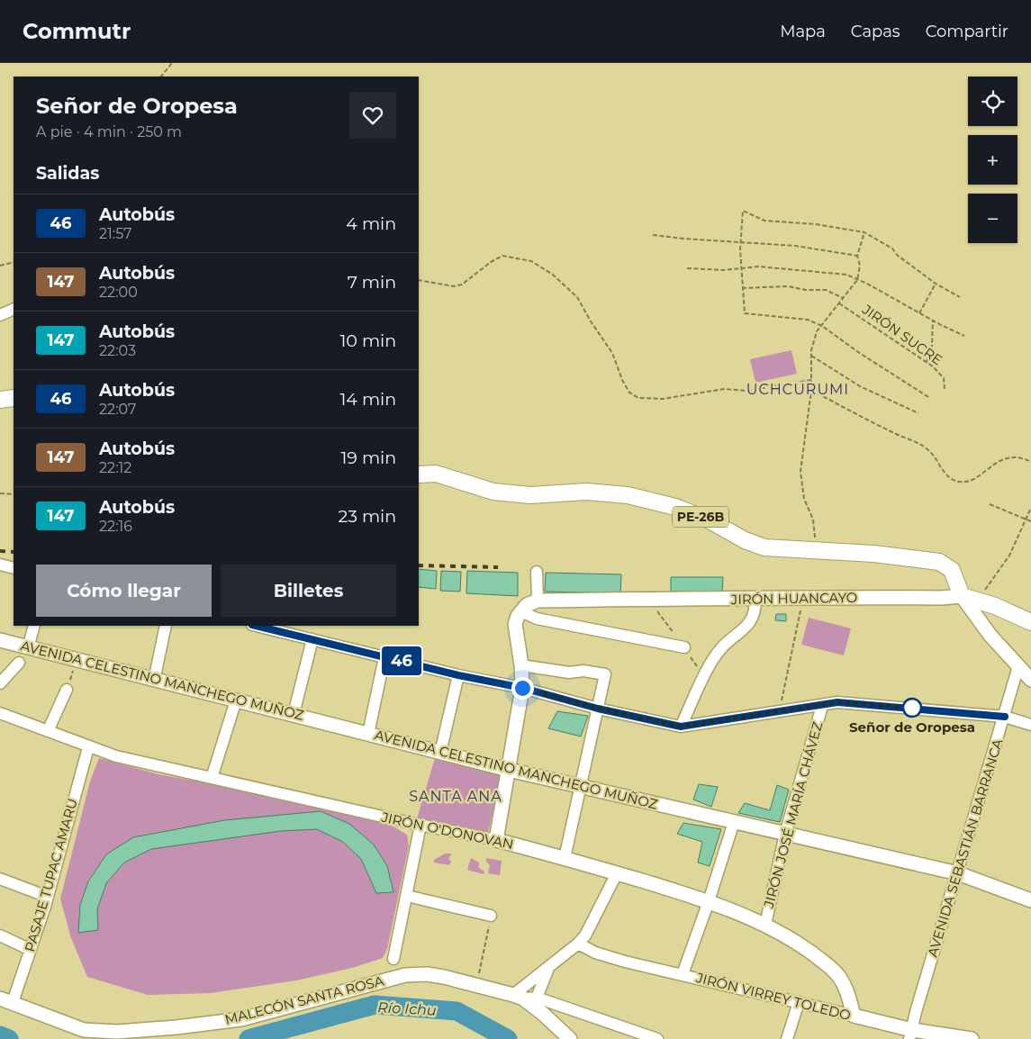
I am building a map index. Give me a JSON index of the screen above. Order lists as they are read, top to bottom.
{
  "streets": {
    "highway": ["PE-26B"],
    "main road": [
      "JIRÓN HUANCAYO",
      "AVENIDA CELESTINO MANCHEGO MUÑOZ",
      "JIRÓN O'DONOVAN",
      "JIRÓN VIRREY TOLEDO",
      "MALECÓN SANTA ROSA"
    ],
    "street": ["JIRÓN JOSÉ MARÍA CHÁVEZ", "AVENIDA SEBASTIÁN BARRANCA", "PASAJE TUPAC AMARU"],
    "path": ["JIRÓN SUCRE"]
  },
  "crossings": [
    ["PE-26B", "JIRÓN HUANCAYO"],
    ["PE-26B", "AVENIDA SEBASTIÁN BARRANCA"],
    ["AVENIDA CELESTINO MANCHEGO MUÑOZ", "JIRÓN JOSÉ MARÍA CHÁVEZ"],
    ["AVENIDA CELESTINO MANCHEGO MUÑOZ", "AVENIDA SEBASTIÁN BARRANCA"],
    ["JIRÓN JOSÉ MARÍA CHÁVEZ", "JIRÓN O'DONOVAN"],
    ["JIRÓN O'DONOVAN", "PASAJE TUPAC AMARU"],
    ["JIRÓN O'DONOVAN", "JIRÓN VIRREY TOLEDO"],
    ["AVENIDA SEBASTIÁN BARRANCA", "JIRÓN VIRREY TOLEDO"],
    ["PASAJE TUPAC AMARU", "MALECÓN SANTA ROSA"]
  ],
  "districts": ["UCHCURUMI", "SANTA ANA"],
  "water": ["Río Ichu"],
  "places": ["Señor de Oropesa"],
  "lines": ["bus line 46"],
  "page": {
    "header": "Commutr",
    "nav": ["Mapa", "Capas", "Compartir"],
    "on_map": "46",
    "map_buttons": ["+", "−"],
    "heading": [
      ["Señor de Oropesa", "A pie · 4 min · 250 m"],
      "Salidas"
    ],
    "list": [
      {
        "mark": "46",
        "name": "Autobús",
        "note": "21:57",
        "value": "4 min"
      },
      {
        "mark": "147",
        "name": "Autobús",
        "note": "22:00",
        "value": "7 min"
      },
      {
        "mark": "147",
        "name": "Autobús",
        "note": "22:03",
        "value": "10 min"
      },
      {
        "mark": "46",
        "name": "Autobús",
        "note": "22:07",
        "value": "14 min"
      },
      {
        "mark": "147",
        "name": "Autobús",
        "note": "22:12",
        "value": "19 min"
      },
      {
        "mark": "147",
        "name": "Autobús",
        "note": "22:16",
        "value": "23 min"
      }
    ],
    "buttons": ["Cómo llegar", "Billetes"]
  }
}
